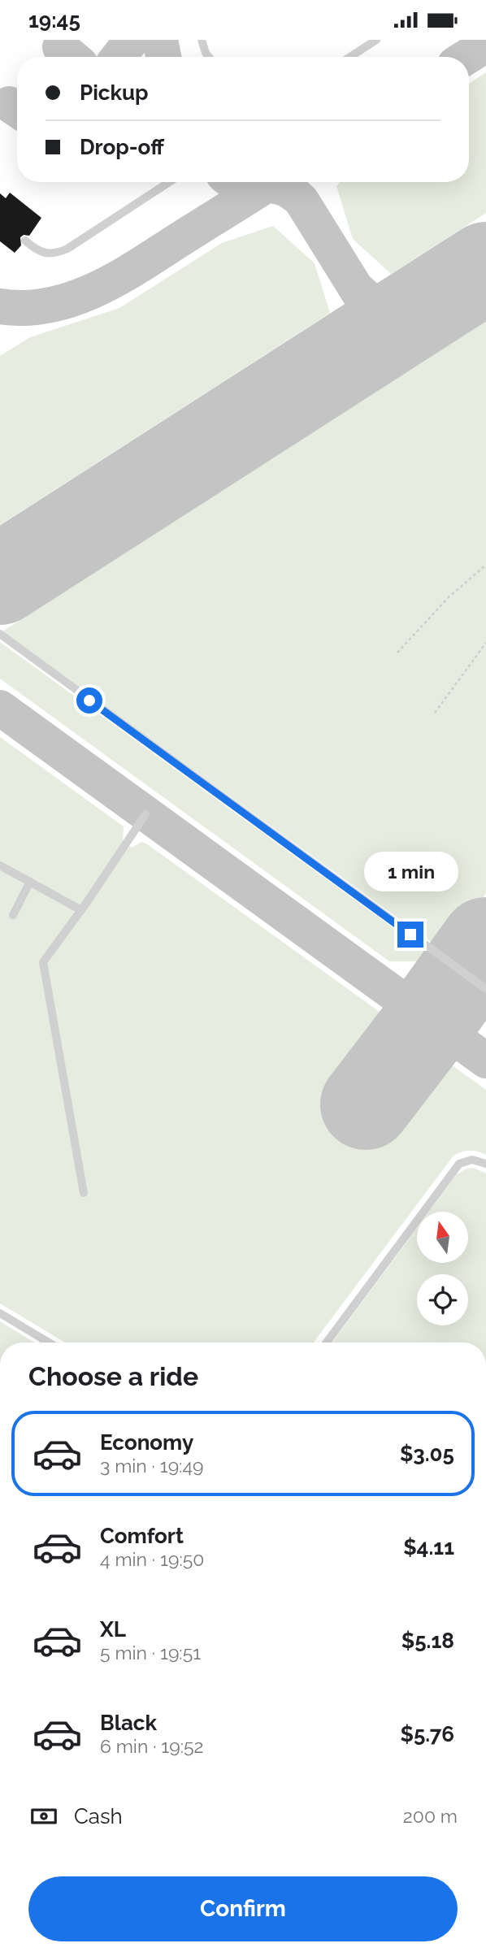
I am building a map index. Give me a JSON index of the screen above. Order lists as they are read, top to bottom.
{
  "north": "top",
  "page": {
    "status": "19:45",
    "banner": ["Pickup", "Drop-off"],
    "bubble": "1 min",
    "heading": "Choose a ride",
    "list": [
      {
        "name": "Economy",
        "note": "3 min · 19:49",
        "value": "$3.05"
      },
      {
        "name": "Comfort",
        "note": "4 min · 19:50",
        "value": "$4.11"
      },
      {
        "name": "XL",
        "note": "5 min · 19:51",
        "value": "$5.18"
      },
      {
        "name": "Black",
        "note": "6 min · 19:52",
        "value": "$5.76"
      }
    ],
    "pay": ["Cash", "200 m"],
    "buttons": "Confirm"
  }
}
